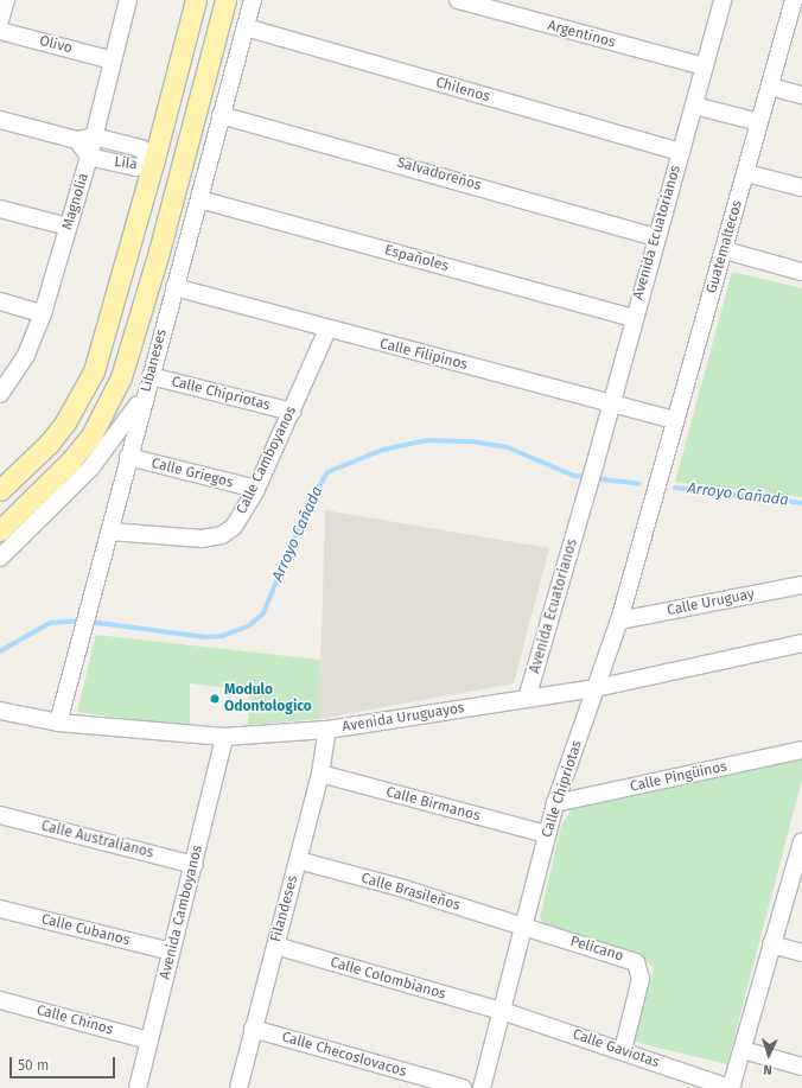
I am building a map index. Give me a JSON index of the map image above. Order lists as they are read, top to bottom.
{
  "streets": {
    "main road": ["Libaneses"],
    "street": [
      "Argentinos",
      "Olivo",
      "Chilenos",
      "Lila",
      "Salvadoreños",
      "Magnolia",
      "Avenida Ecuatorianos",
      "Guatemaltecos",
      "Españoles",
      "Calle Filipinos",
      "Calle Chipriotas",
      "Calle Camboyanos",
      "Calle Griegos",
      "Calle Uruguay",
      "Avenida Uruguayos",
      "Calle Pingüinos",
      "Calle Birmanos",
      "Calle Australianos",
      "Calle Brasileños",
      "Filandeses",
      "Avenida Camboyanos",
      "Calle Cubanos",
      "Pelicano",
      "Calle Colombianos",
      "Calle Chinos",
      "Calle Gaviotas",
      "Calle Checoslovacos"
    ]
  },
  "crossings": [
    ["Argentinos", "Avenida Ecuatorianos"],
    ["Olivo", "Magnolia"],
    ["Chilenos", "Avenida Ecuatorianos"],
    ["Chilenos", "Libaneses"],
    ["Lila", "Magnolia"],
    ["Salvadoreños", "Avenida Ecuatorianos"],
    ["Salvadoreños", "Libaneses"],
    ["Avenida Ecuatorianos", "Españoles"],
    ["Avenida Ecuatorianos", "Calle Filipinos"],
    ["Avenida Ecuatorianos", "Avenida Uruguayos"],
    ["Guatemaltecos", "Calle Filipinos"],
    ["Guatemaltecos", "Calle Chipriotas"],
    ["Españoles", "Libaneses"],
    ["Calle Filipinos", "Libaneses"],
    ["Calle Filipinos", "Calle Camboyanos"],
    ["Libaneses", "Calle Chipriotas"],
    ["Libaneses", "Calle Camboyanos"],
    ["Libaneses", "Calle Griegos"],
    ["Libaneses", "Avenida Uruguayos"],
    ["Calle Chipriotas", "Calle Camboyanos"],
    ["Calle Chipriotas", "Calle Uruguay"],
    ["Calle Chipriotas", "Avenida Uruguayos"],
    ["Calle Chipriotas", "Calle Pingüinos"],
    ["Calle Chipriotas", "Calle Birmanos"],
    ["Calle Chipriotas", "Calle Brasileños"],
    ["Calle Chipriotas", "Pelicano"],
    ["Calle Chipriotas", "Calle Colombianos"],
    ["Calle Chipriotas", "Calle Gaviotas"],
    ["Calle Camboyanos", "Calle Griegos"],
    ["Avenida Uruguayos", "Filandeses"],
    ["Avenida Uruguayos", "Avenida Camboyanos"],
    ["Calle Birmanos", "Filandeses"],
    ["Calle Australianos", "Avenida Camboyanos"],
    ["Calle Brasileños", "Filandeses"],
    ["Calle Brasileños", "Pelicano"],
    ["Filandeses", "Calle Colombianos"],
    ["Filandeses", "Calle Checoslovacos"],
    ["Avenida Camboyanos", "Calle Cubanos"],
    ["Avenida Camboyanos", "Calle Chinos"],
    ["Pelicano", "Calle Gaviotas"],
    ["Calle Colombianos", "Calle Gaviotas"]
  ],
  "water": ["Arroyo Cañada"],
  "places": ["Modulo Odontologico"],
  "scale_bar": "50 m",
  "north": "bottom"
}
